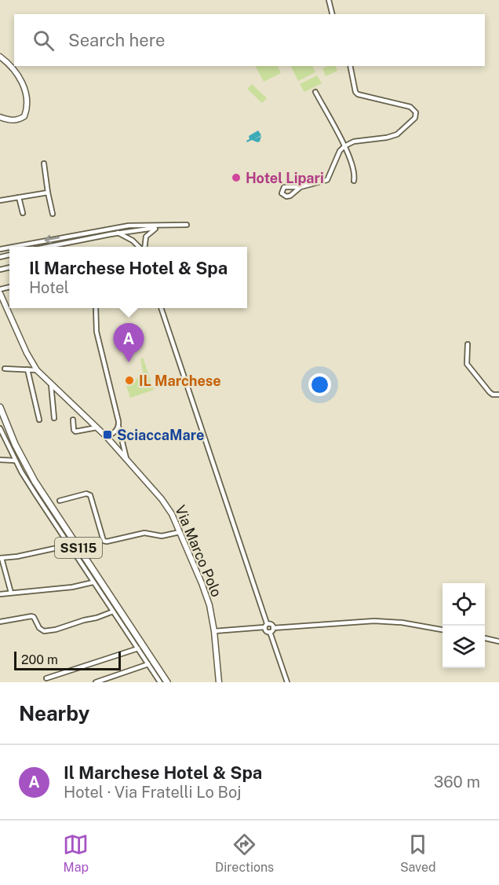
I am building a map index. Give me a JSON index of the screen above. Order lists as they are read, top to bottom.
{
  "streets": {
    "main road": ["SS115"],
    "street": ["Via Marco Polo"]
  },
  "places": {
    "other": ["Hotel Lipari", "IL Marchese"],
    "transit": ["SciaccaMare"]
  },
  "scale_bar": "200 m",
  "page": {
    "search": "Search here",
    "popup": ["Il Marchese Hotel & Spa", "Hotel"],
    "pins": "A",
    "scale": "200 m",
    "heading": "Nearby",
    "list": [
      {
        "mark": "A",
        "name": "Il Marchese Hotel & Spa",
        "note": "Hotel · Via Fratelli Lo Boj",
        "value": "360 m"
      }
    ],
    "nav": ["Map", "Directions", "Saved"]
  }
}
